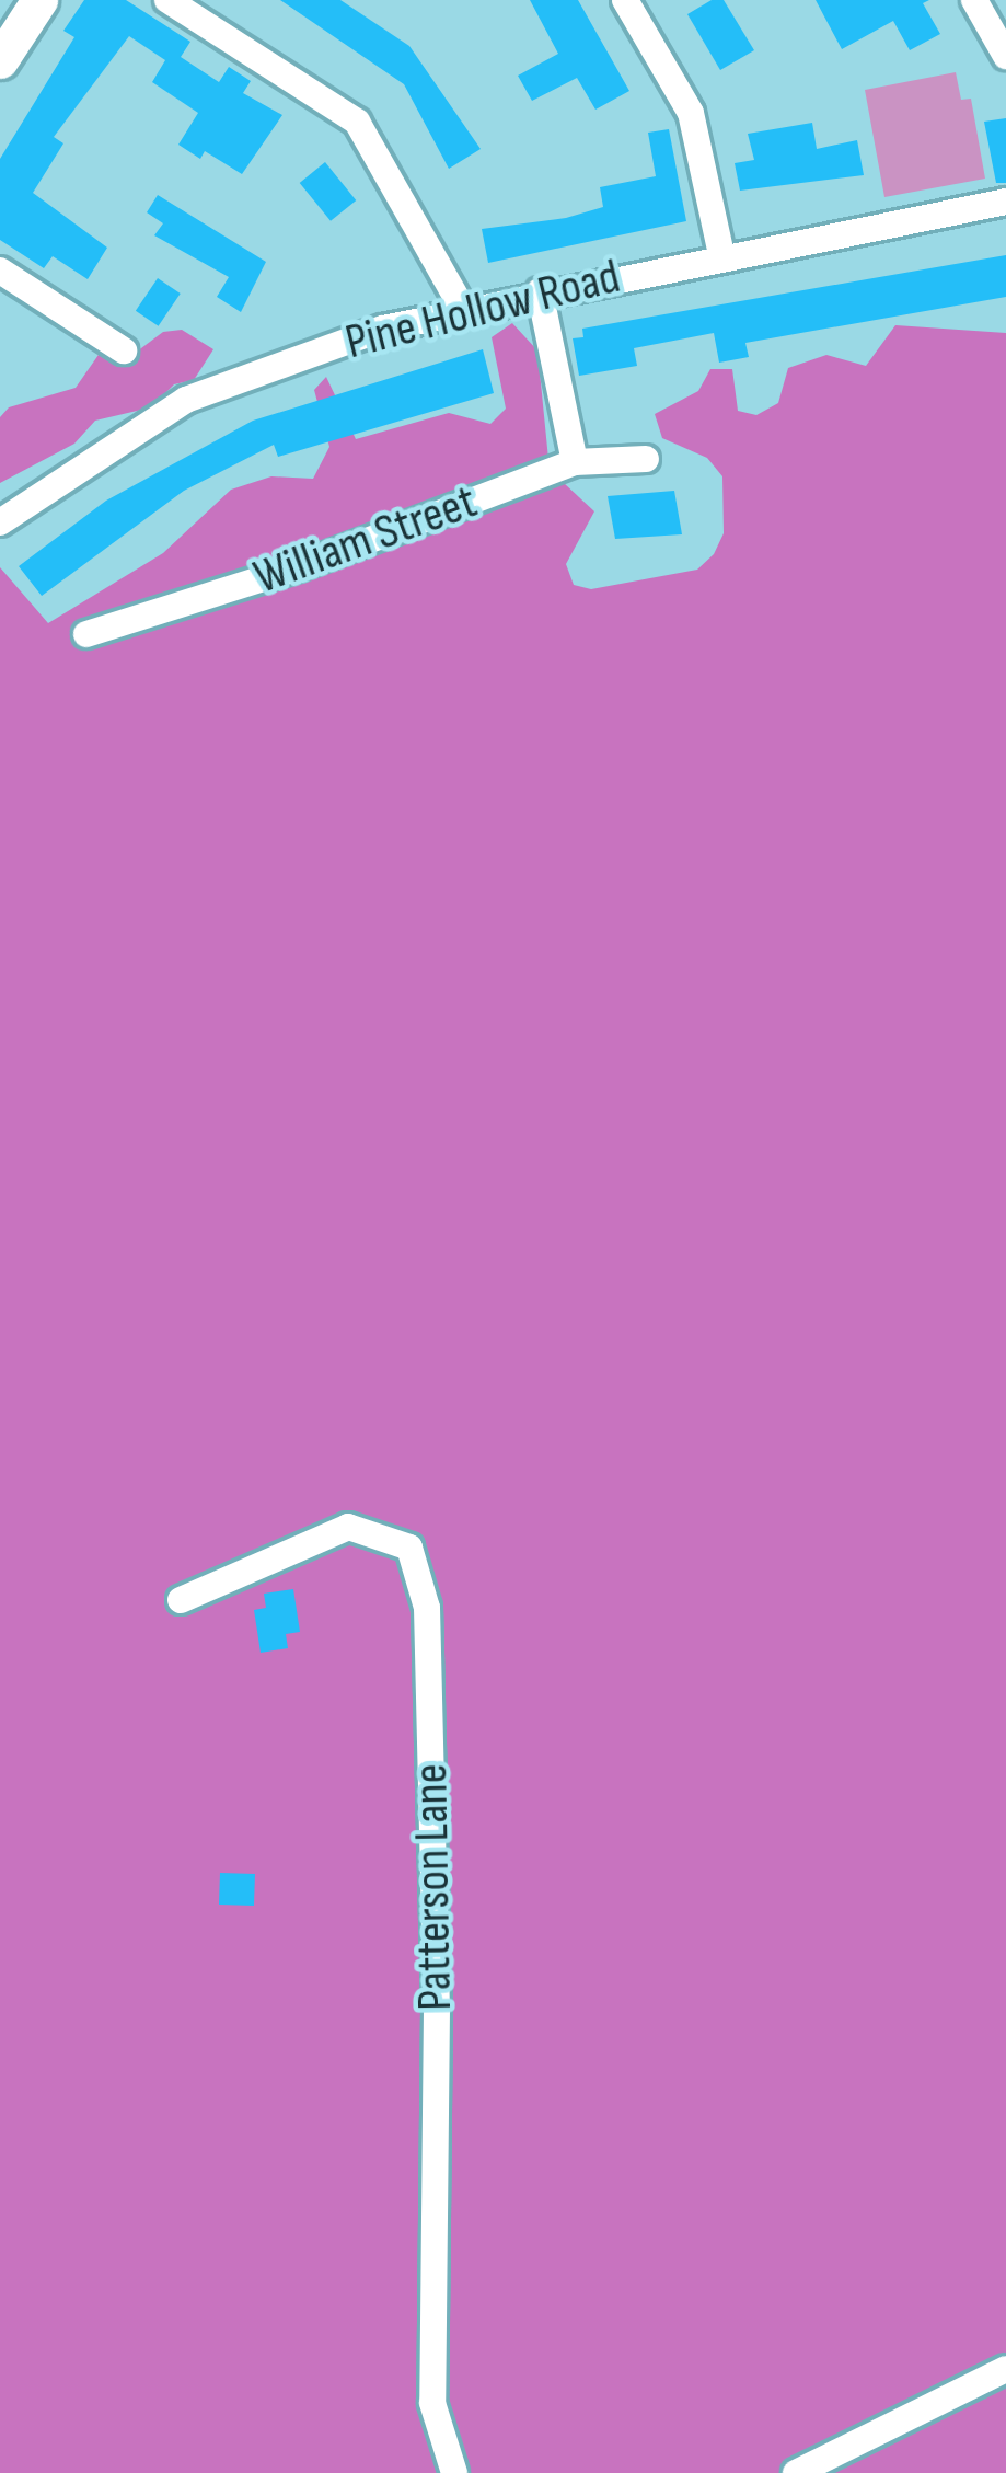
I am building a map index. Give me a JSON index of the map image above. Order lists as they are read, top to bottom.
{
  "streets": {
    "street": ["Pine Hollow Road", "William Street", "Patterson Lane"]
  }
}
